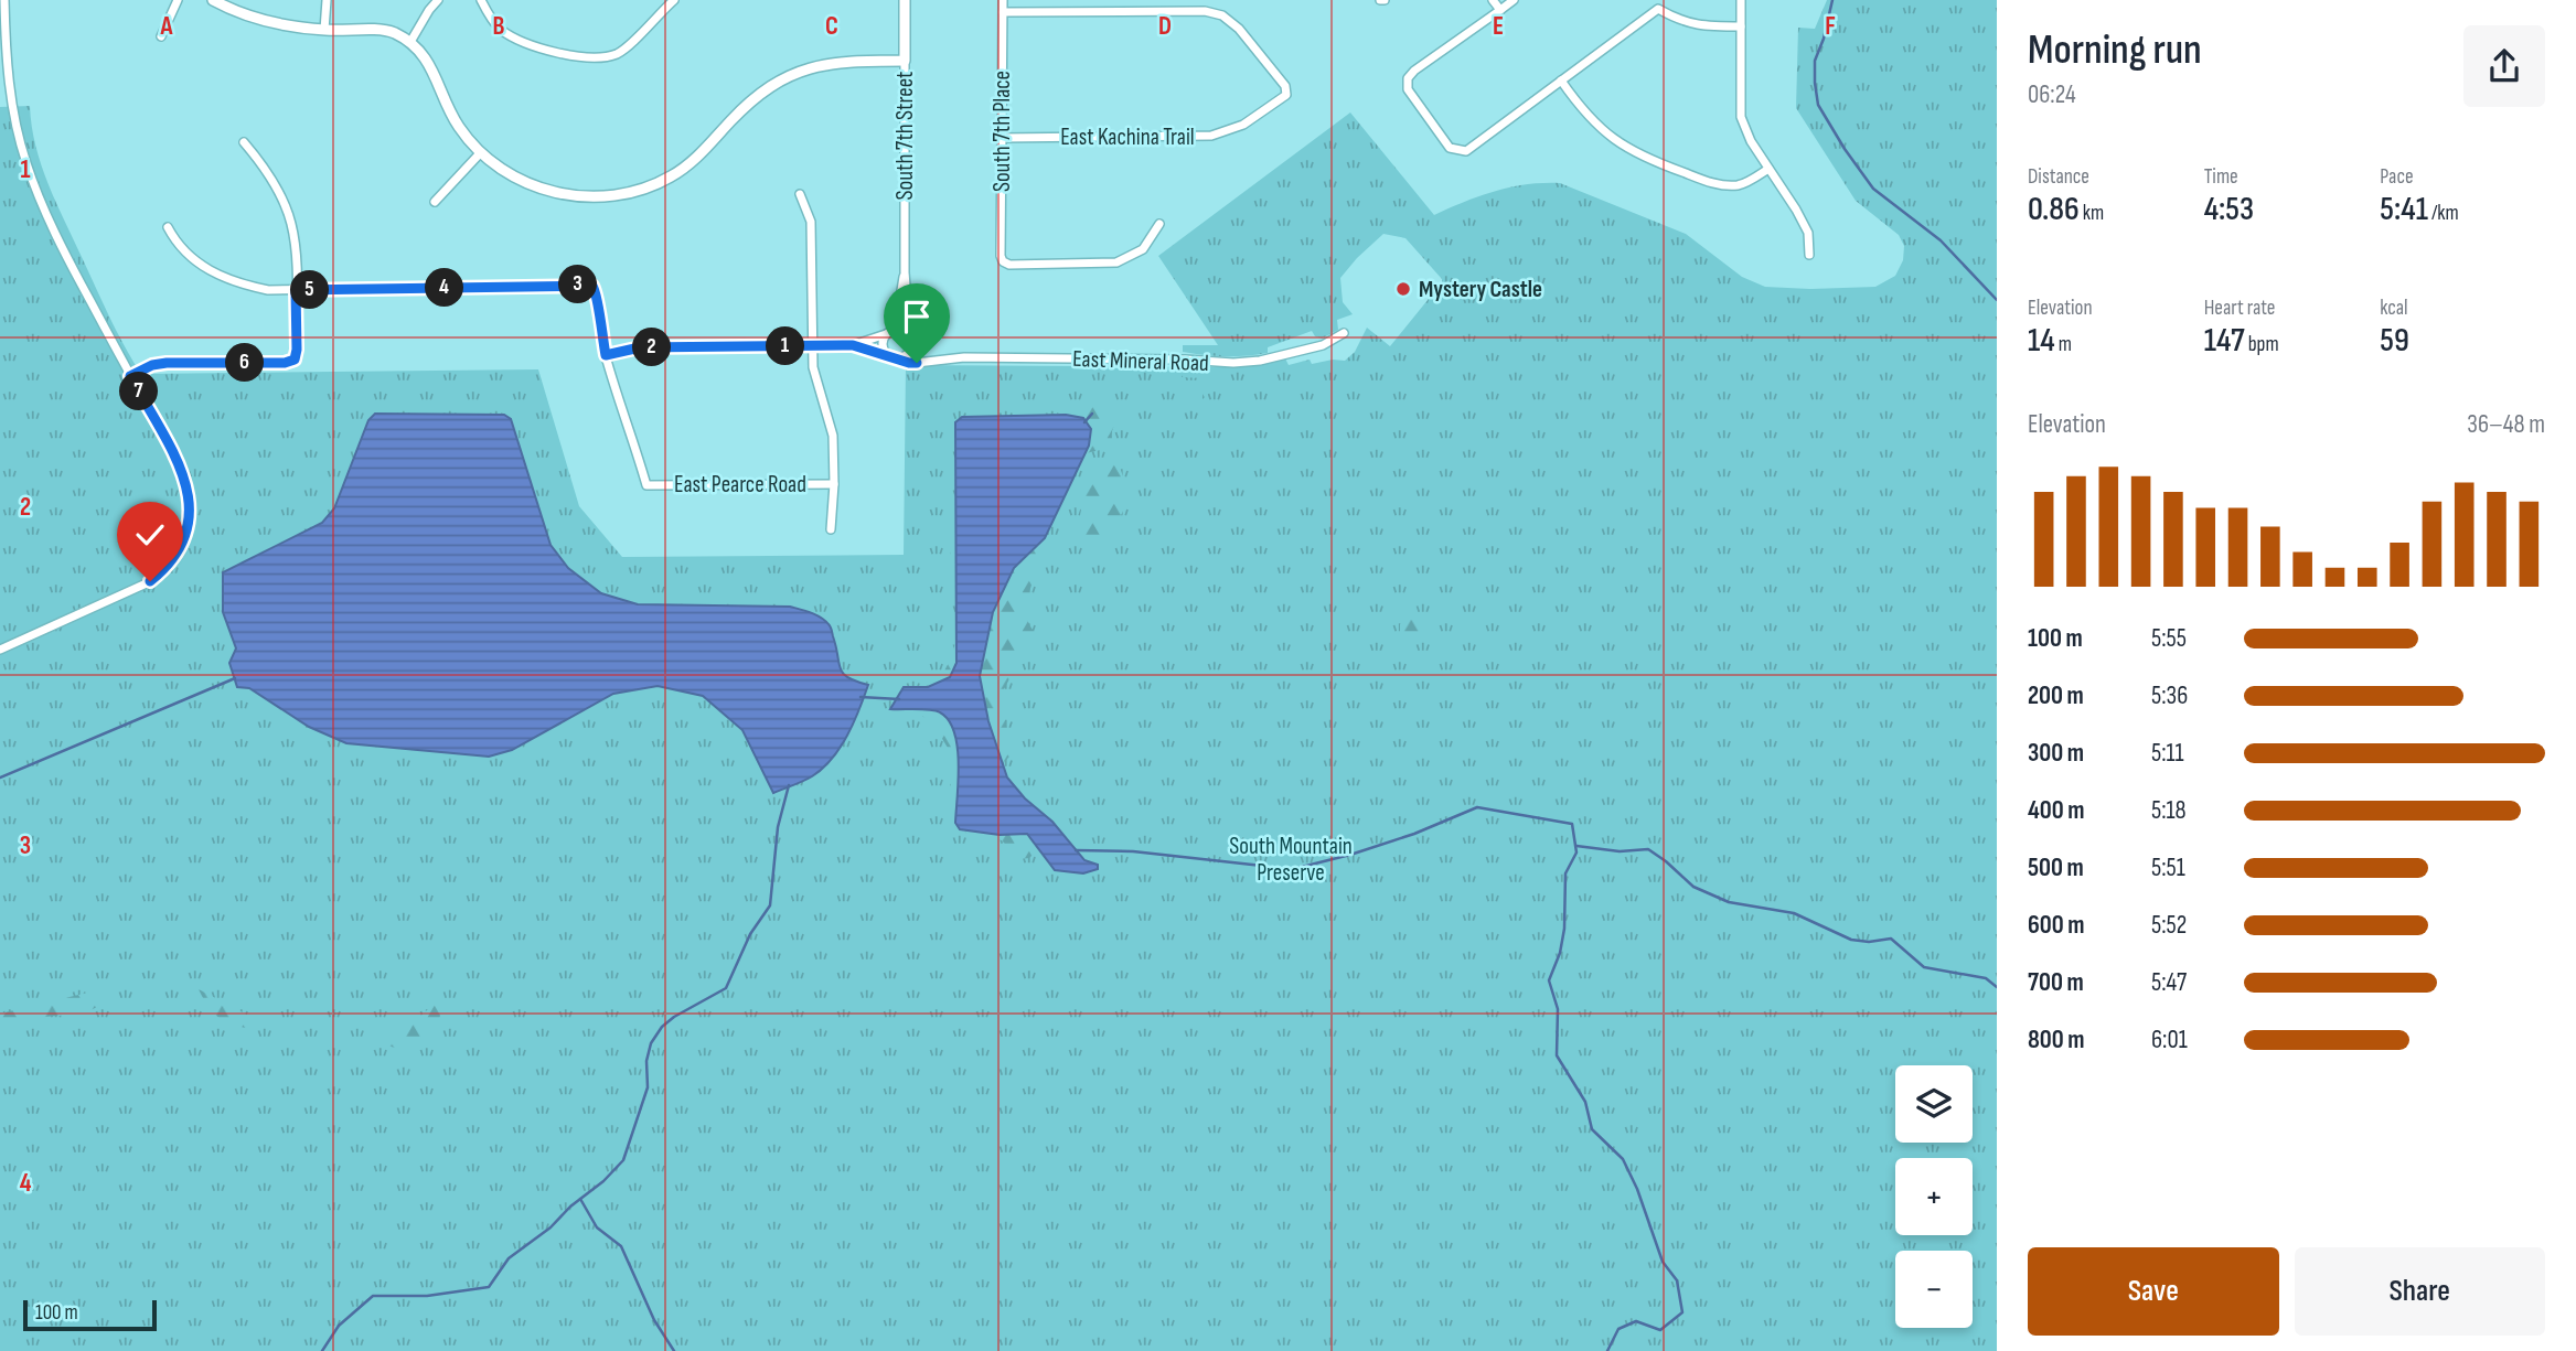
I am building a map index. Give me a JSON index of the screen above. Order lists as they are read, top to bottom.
{
  "streets": {
    "street": [
      "South 7th Place",
      "South 7th Street",
      "East Kachina Trail",
      "East Mineral Road",
      "East Pearce Road"
    ]
  },
  "crossings": [
    ["South 7th Place", "East Kachina Trail"],
    ["South 7th Street", "East Mineral Road"],
    ["East Mineral Road", "East Pearce Road"]
  ],
  "parks": ["South Mountain Preserve"],
  "places": ["Mystery Castle"],
  "scale_bar": "100 m",
  "page": {
    "heading": ["Morning run", "06:24"],
    "stats": [
      ["Distance", "0.86 km"],
      ["Time", "4:53"],
      ["Pace", "5:41 /km"],
      ["Elevation", "14 m"],
      ["Heart rate", "147 bpm"],
      ["kcal", "59"]
    ],
    "pins": [
      "3",
      "4",
      "5",
      "1",
      "2",
      "6",
      "7"
    ],
    "chart": ["Elevation", "36–48 m"],
    "list": [
      {
        "name": "100 m",
        "note": "5:55"
      },
      {
        "name": "200 m",
        "note": "5:36"
      },
      {
        "name": "300 m",
        "note": "5:11"
      },
      {
        "name": "400 m",
        "note": "5:18"
      },
      {
        "name": "500 m",
        "note": "5:51"
      },
      {
        "name": "600 m",
        "note": "5:52"
      },
      {
        "name": "700 m",
        "note": "5:47"
      },
      {
        "name": "800 m",
        "note": "6:01"
      }
    ],
    "map_buttons": ["+", "−"],
    "buttons": ["Save", "Share"],
    "scale": "100 m"
  },
  "grid": {
    "columns": [
      "A",
      "B",
      "C",
      "D",
      "E",
      "F"
    ],
    "rows": [
      "1",
      "2",
      "3",
      "4"
    ]
  }
}
